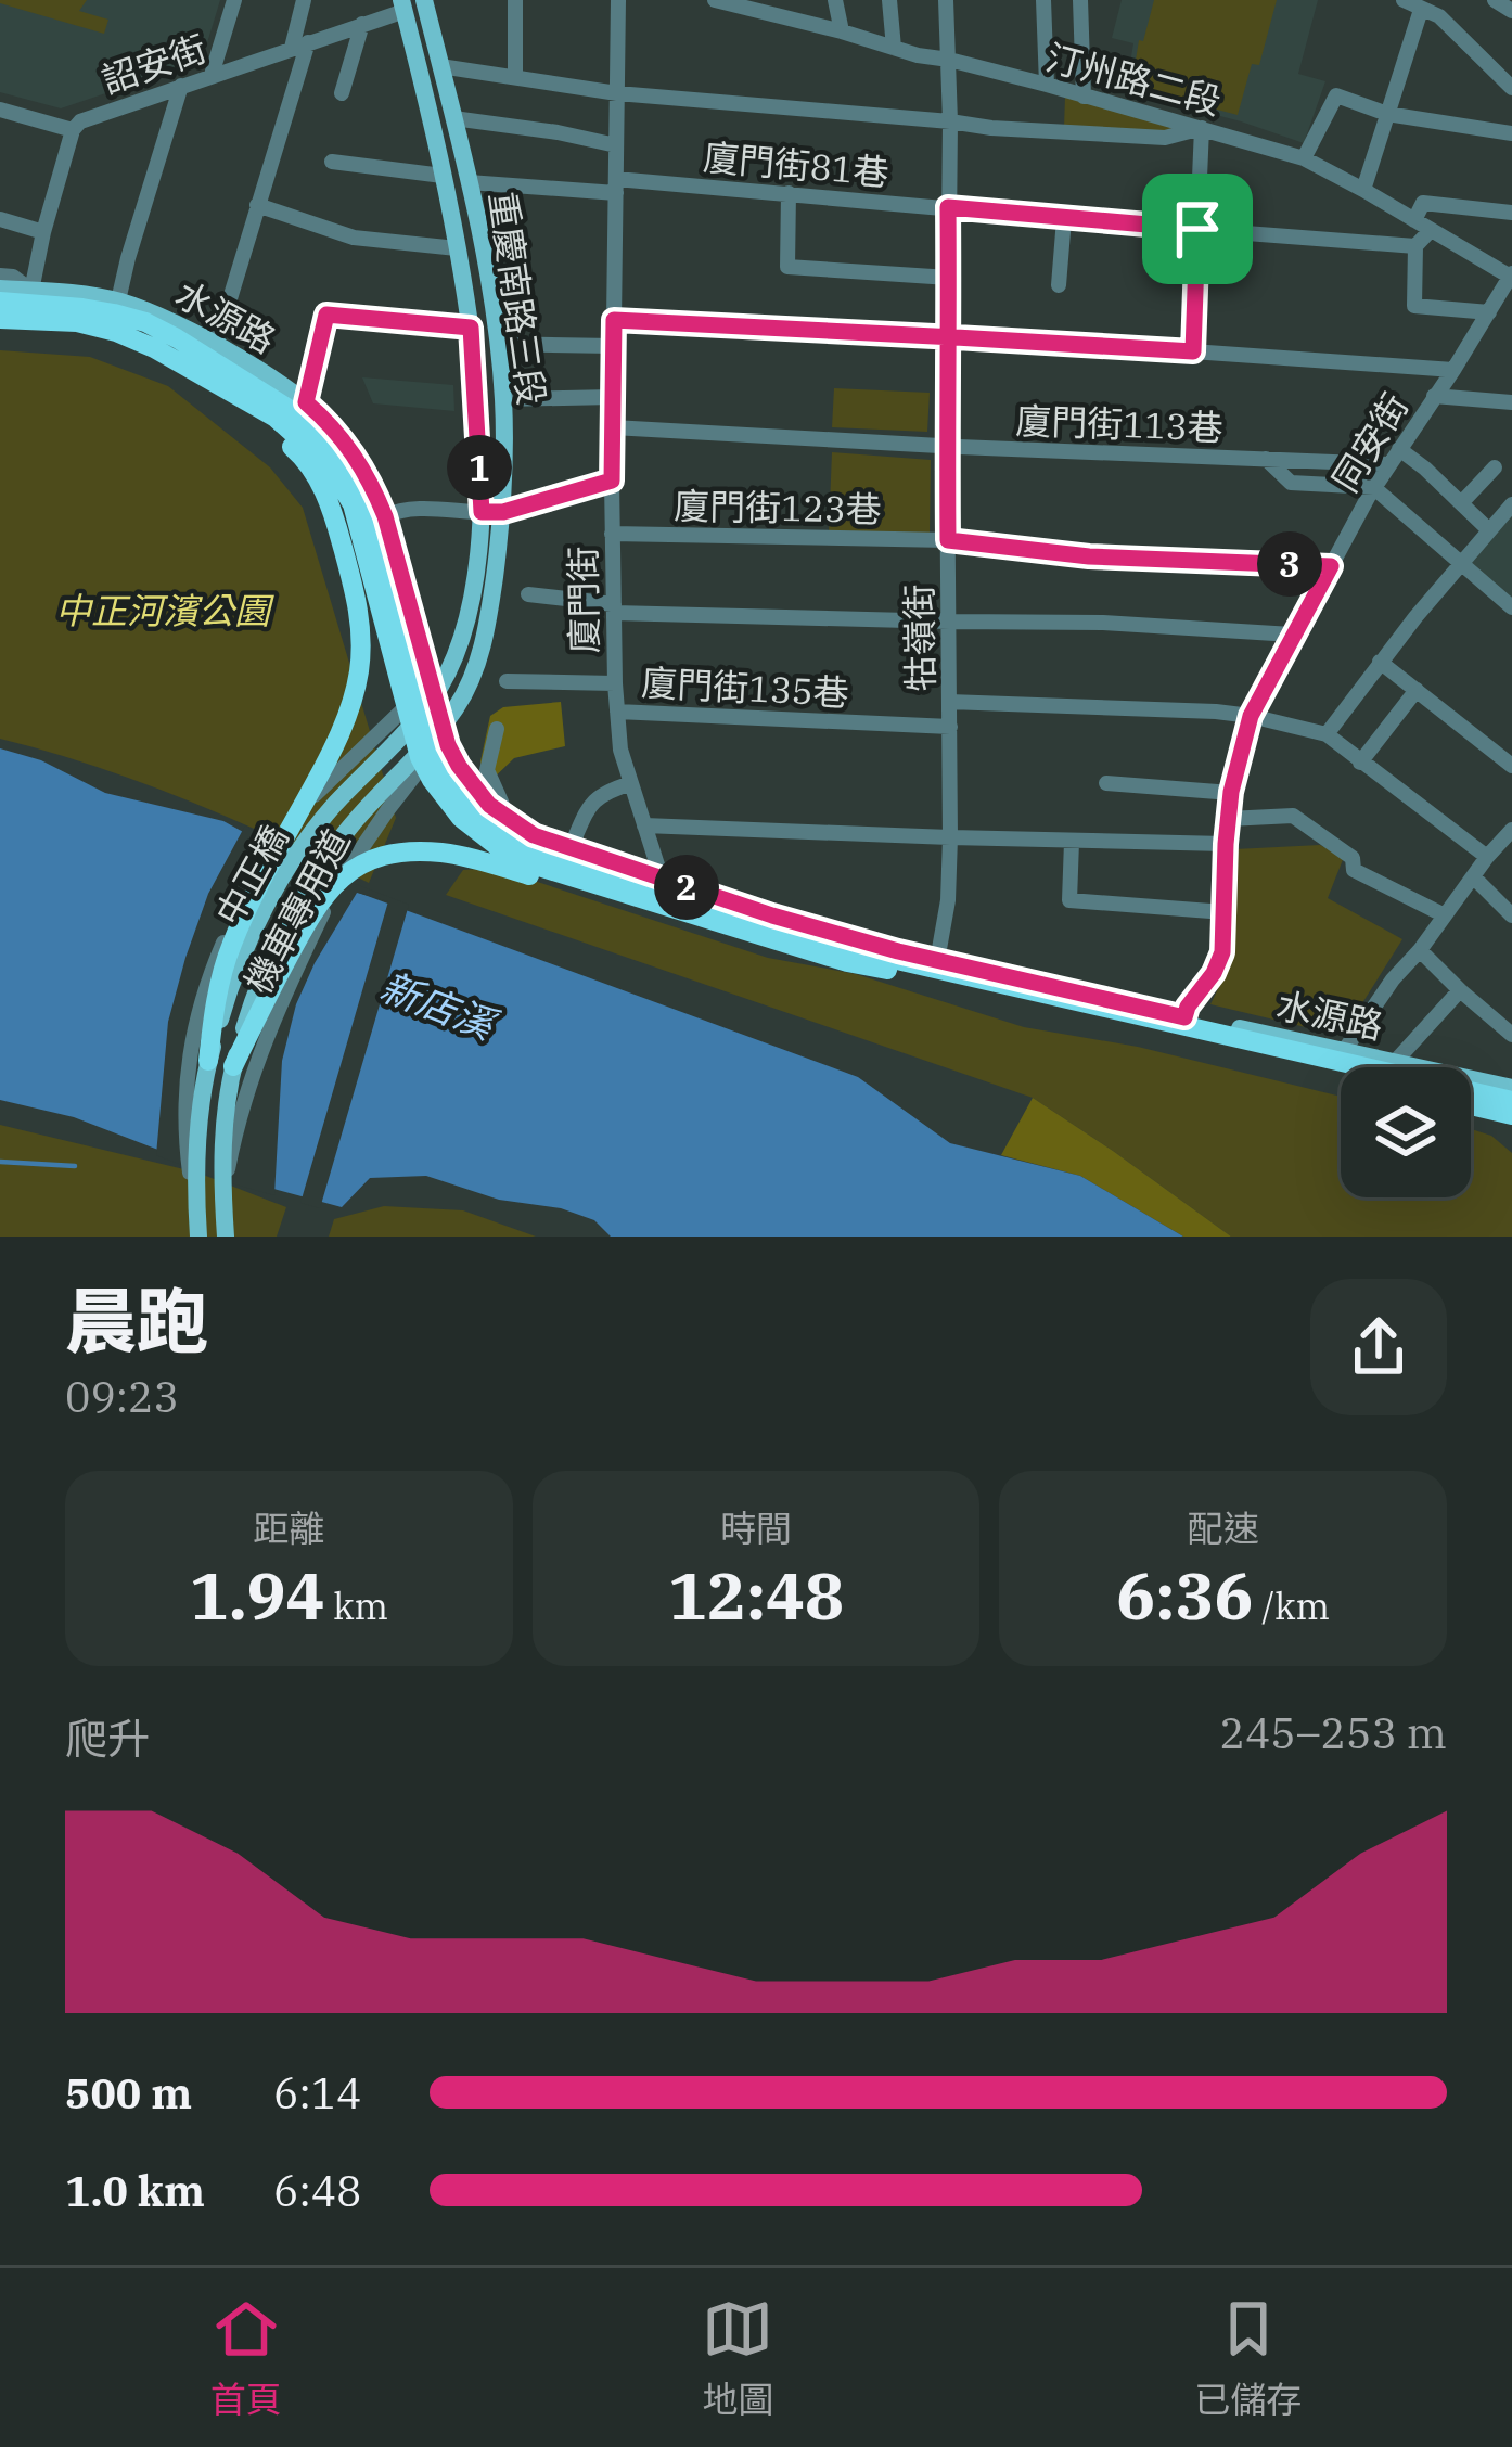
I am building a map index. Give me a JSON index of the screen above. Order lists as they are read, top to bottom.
{
  "streets": {
    "main road": ["重慶南路三段", "水源路", "中正橋"],
    "street": [
      "詔安街",
      "汀州路二段",
      "廈門街81巷",
      "廈門街113巷",
      "同安街",
      "廈門街123巷",
      "廈門街",
      "牯嶺街",
      "廈門街135巷",
      "機車專用道"
    ]
  },
  "crossings": [
    ["詔安街", "重慶南路三段"],
    ["汀州路二段", "同安街"],
    ["汀州路二段", "牯嶺街"],
    ["廈門街81巷", "重慶南路三段"],
    ["廈門街81巷", "廈門街"],
    ["廈門街81巷", "牯嶺街"],
    ["重慶南路三段", "中正橋"],
    ["水源路", "同安街"],
    ["水源路", "廈門街"],
    ["水源路", "牯嶺街"],
    ["廈門街113巷", "同安街"],
    ["廈門街113巷", "廈門街"],
    ["廈門街113巷", "牯嶺街"],
    ["同安街", "廈門街123巷"],
    ["廈門街123巷", "廈門街"],
    ["廈門街123巷", "牯嶺街"],
    ["廈門街", "廈門街135巷"],
    ["牯嶺街", "廈門街135巷"],
    ["中正橋", "機車專用道"]
  ],
  "water": ["新店溪"],
  "parks": ["中正河濱公園"],
  "page": {
    "pins": ["1", "3", "2"],
    "heading": ["晨跑", "09:23"],
    "stats": [
      ["距離", "1.94 km"],
      ["時間", "12:48"],
      ["配速", "6:36 /km"]
    ],
    "chart": ["爬升", "245–253 m"],
    "list": [
      {
        "name": "500 m",
        "note": "6:14"
      },
      {
        "name": "1.0 km",
        "note": "6:48"
      }
    ],
    "tabs": ["首頁", "地圖", "已儲存"]
  }
}
